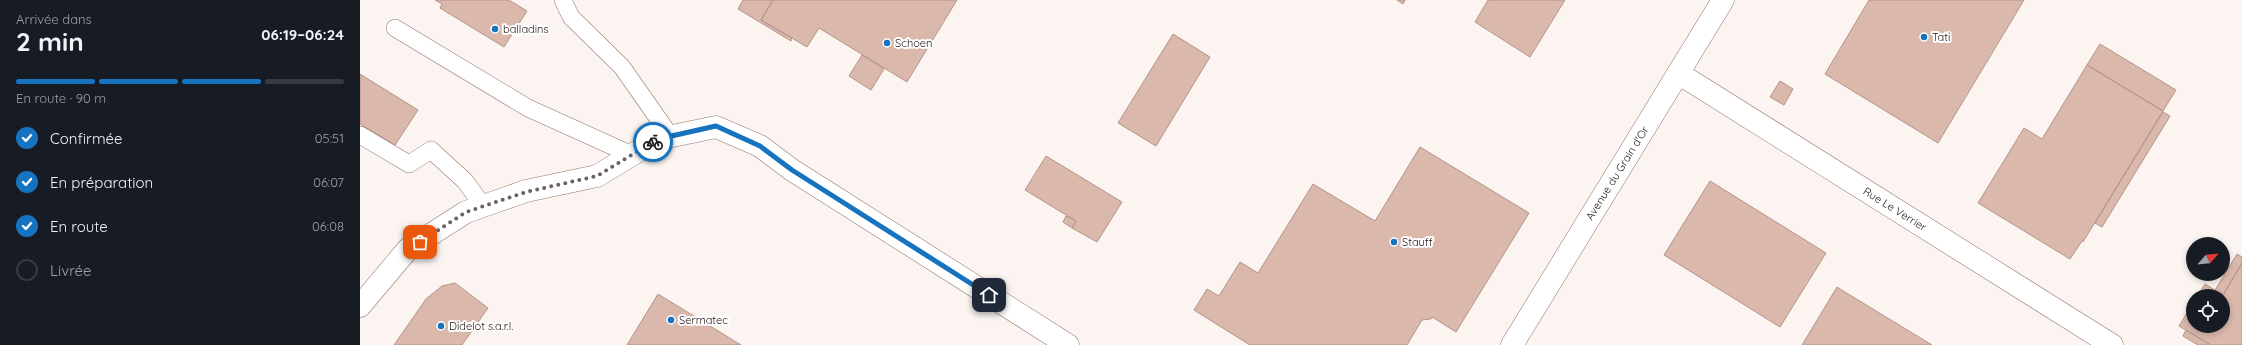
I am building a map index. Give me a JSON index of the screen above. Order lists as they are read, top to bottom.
{
  "streets": {
    "street": ["Avenue du Grain d'Or", "Rue Le Verrier"]
  },
  "crossings": [
    ["Avenue du Grain d'Or", "Rue Le Verrier"]
  ],
  "places": [
    "balladins",
    "Tati",
    "Schoen",
    "Stauff",
    "Sermatec",
    "Didelot s.a.r.l."
  ],
  "north": "top right",
  "page": {
    "heading": ["2 min", "Arrivée dans", "06:19–06:24"],
    "bar": "En route · 90 m",
    "list": [
      ["Confirmée", "05:51"],
      ["En préparation", "06:07"],
      ["En route", "06:08"],
      "Livrée"
    ]
  }
}
